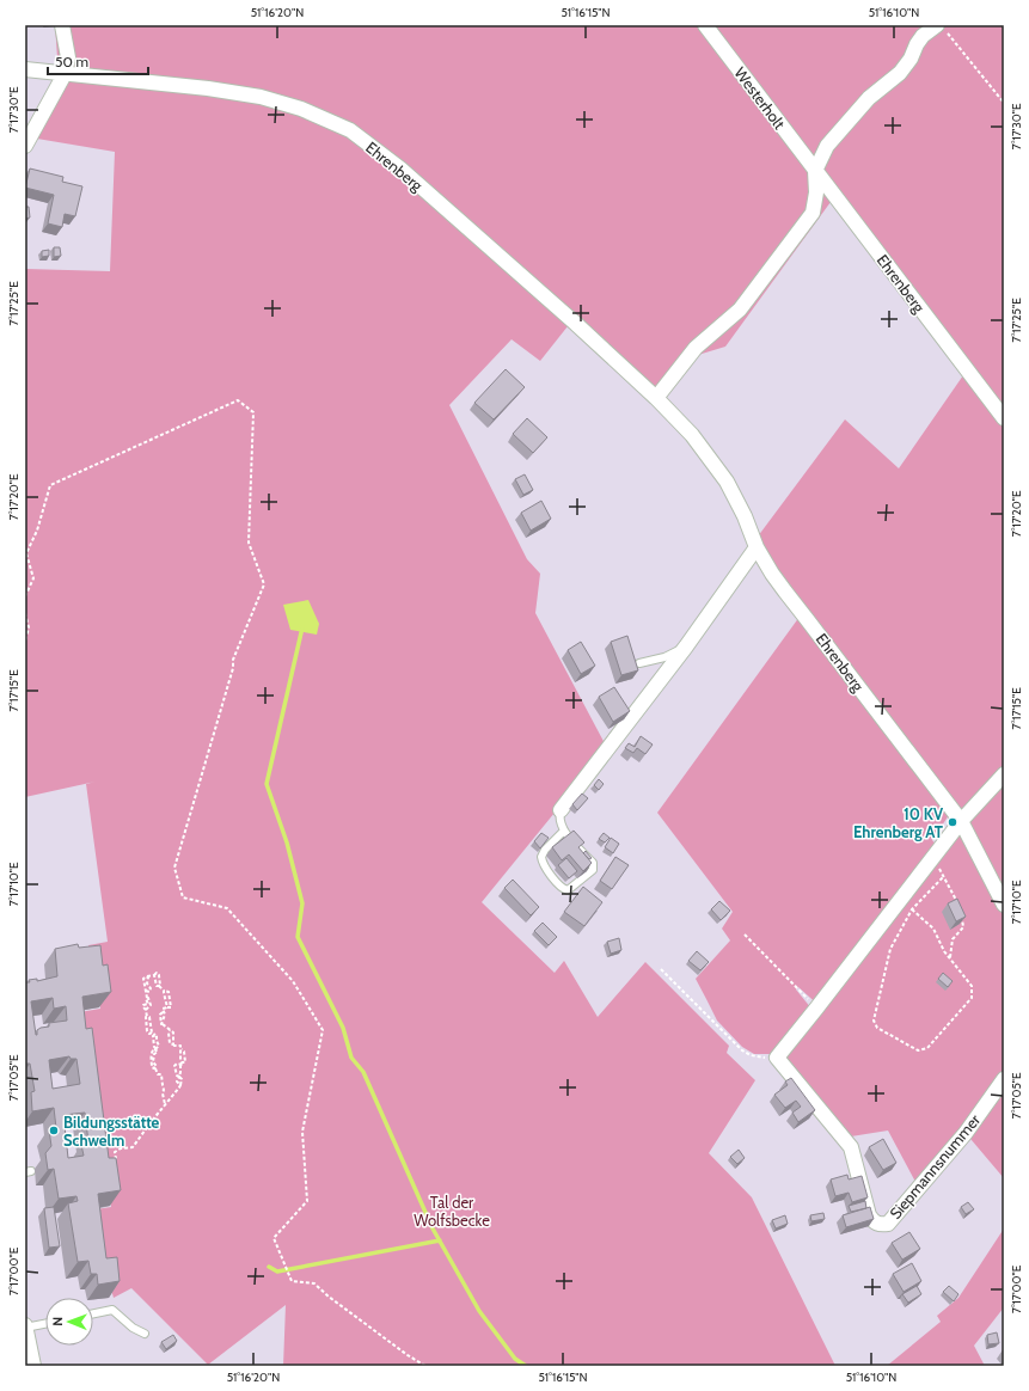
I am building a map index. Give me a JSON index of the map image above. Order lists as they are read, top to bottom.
{
  "streets": {
    "street": ["Westerholt", "Ehrenberg", "Siepmannsnummer"]
  },
  "crossings": [
    ["Westerholt", "Ehrenberg"]
  ],
  "parks": ["Tal der Wolfsbecke"],
  "places": ["10 KV Ehrenberg AT", "Bildungsstätte Schwelm"],
  "scale_bar": "50 m",
  "north": "left",
  "coordinates": [
    "51°16'20\"N",
    "51°16'15\"N",
    "51°16'10\"N",
    "7°17'30\"E",
    "7°17'25\"E",
    "7°17'20\"E",
    "7°17'15\"E",
    "7°17'10\"E",
    "7°17'05\"E",
    "7°17'00\"E"
  ]
}
